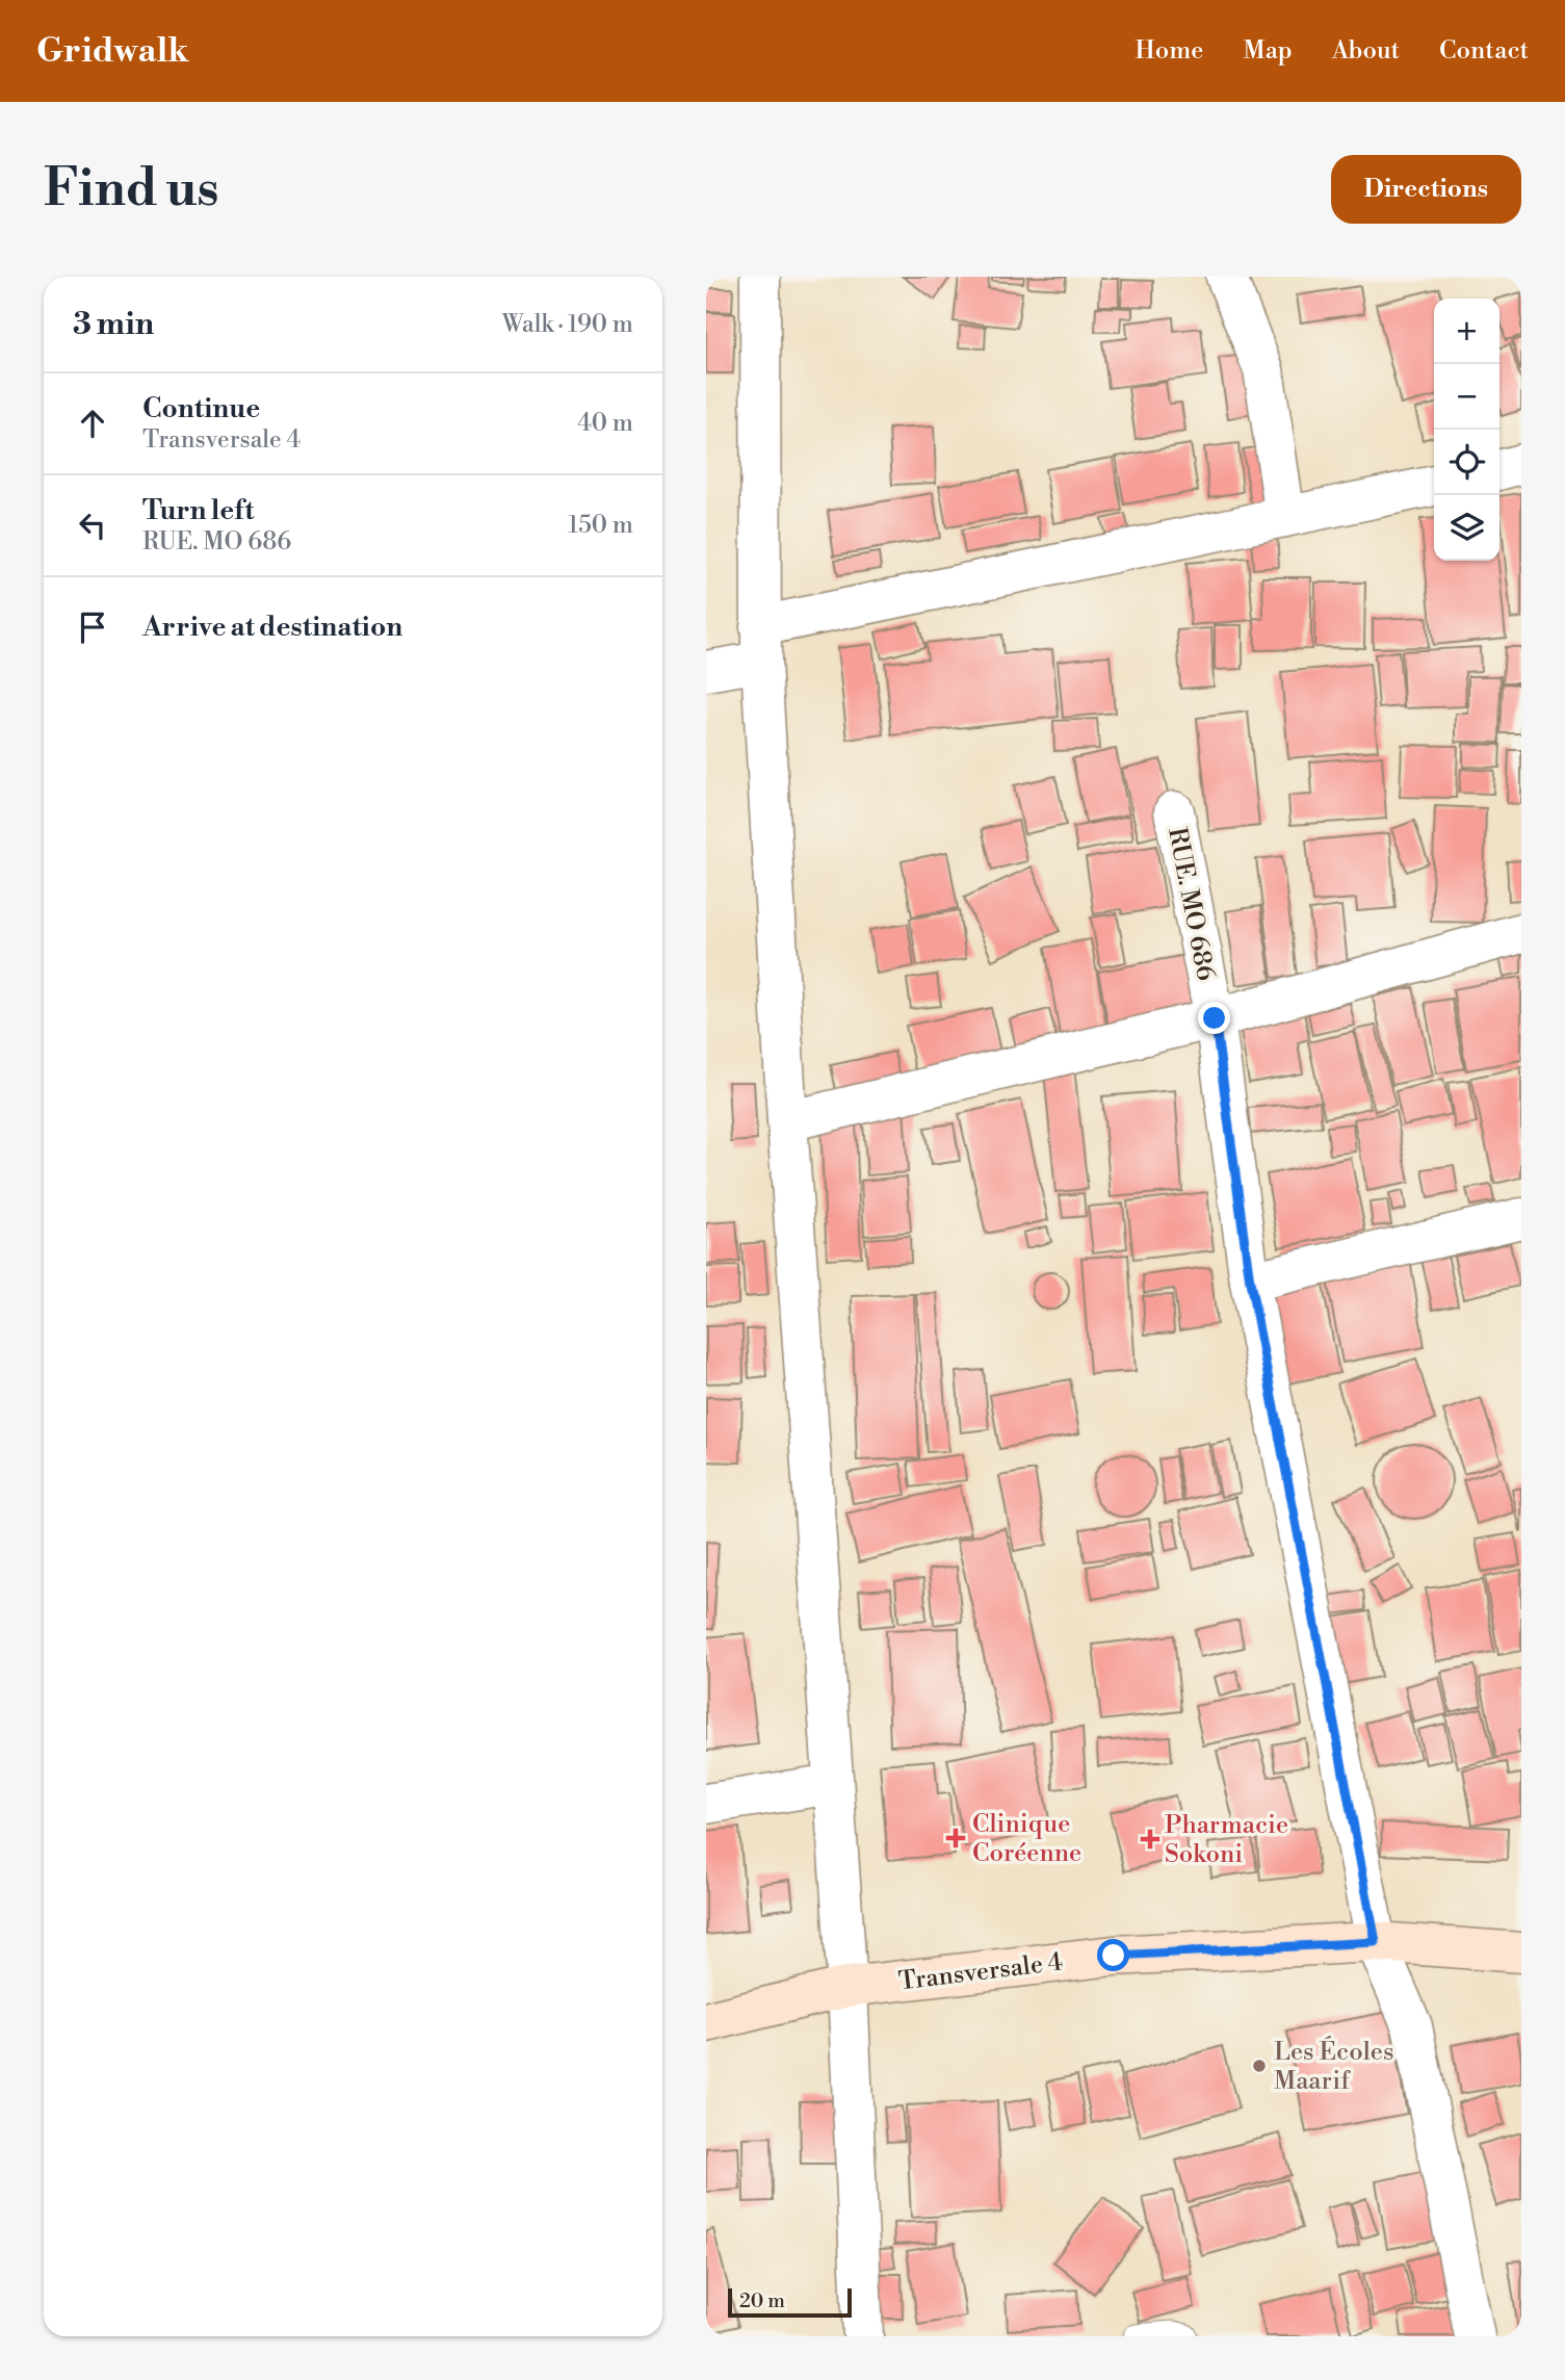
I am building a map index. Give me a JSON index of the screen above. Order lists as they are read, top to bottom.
{
  "streets": {
    "main road": ["Transversale 4"],
    "street": ["RUE. MO 686"]
  },
  "crossings": [
    ["RUE. MO 686", "Transversale 4"]
  ],
  "places": {
    "health": ["Clinique Coréenne", "Pharmacie Sokoni"],
    "other": ["Les Écoles Maarif"]
  },
  "scale_bar": "20 m",
  "page": {
    "header": "Gridwalk",
    "nav": [
      "Home",
      "Map",
      "About",
      "Contact"
    ],
    "buttons": "Directions",
    "title": "Find us",
    "heading": ["3 min", "Walk · 190 m"],
    "map_buttons": ["+", "−"],
    "list": [
      ["Continue", "Transversale 4", "40 m"],
      ["Turn left", "RUE. MO 686", "150 m"],
      "Arrive at destination"
    ],
    "scale": "20 m"
  }
}
